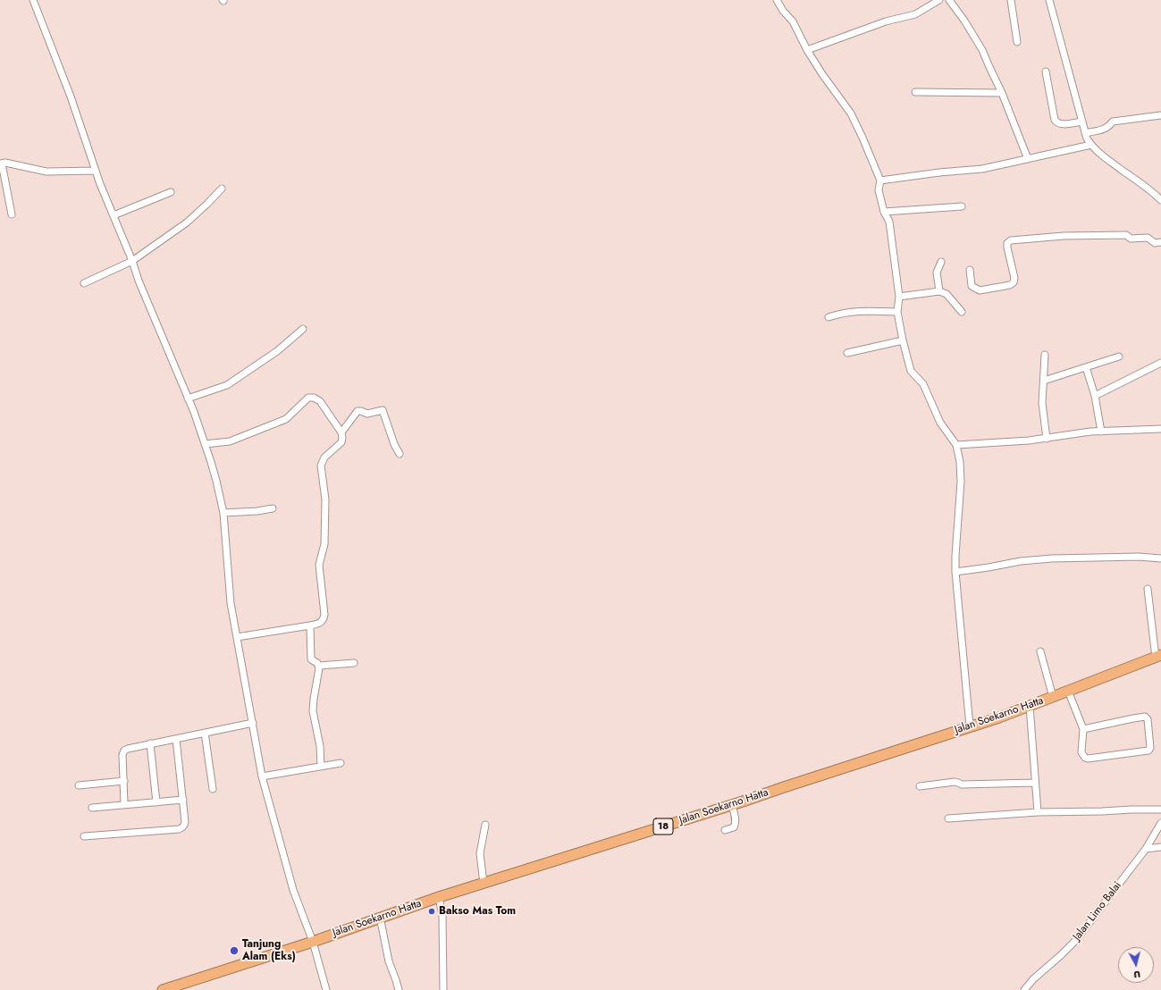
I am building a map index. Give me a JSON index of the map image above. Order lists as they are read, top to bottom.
{
  "streets": {
    "highway": ["Jalan Soekarno Hatta", "18"],
    "street": ["Jalan Limo Balai"]
  },
  "places": ["Bakso Mas Tom", "Tanjung Alam (Eks)"],
  "north": "bottom"
}
